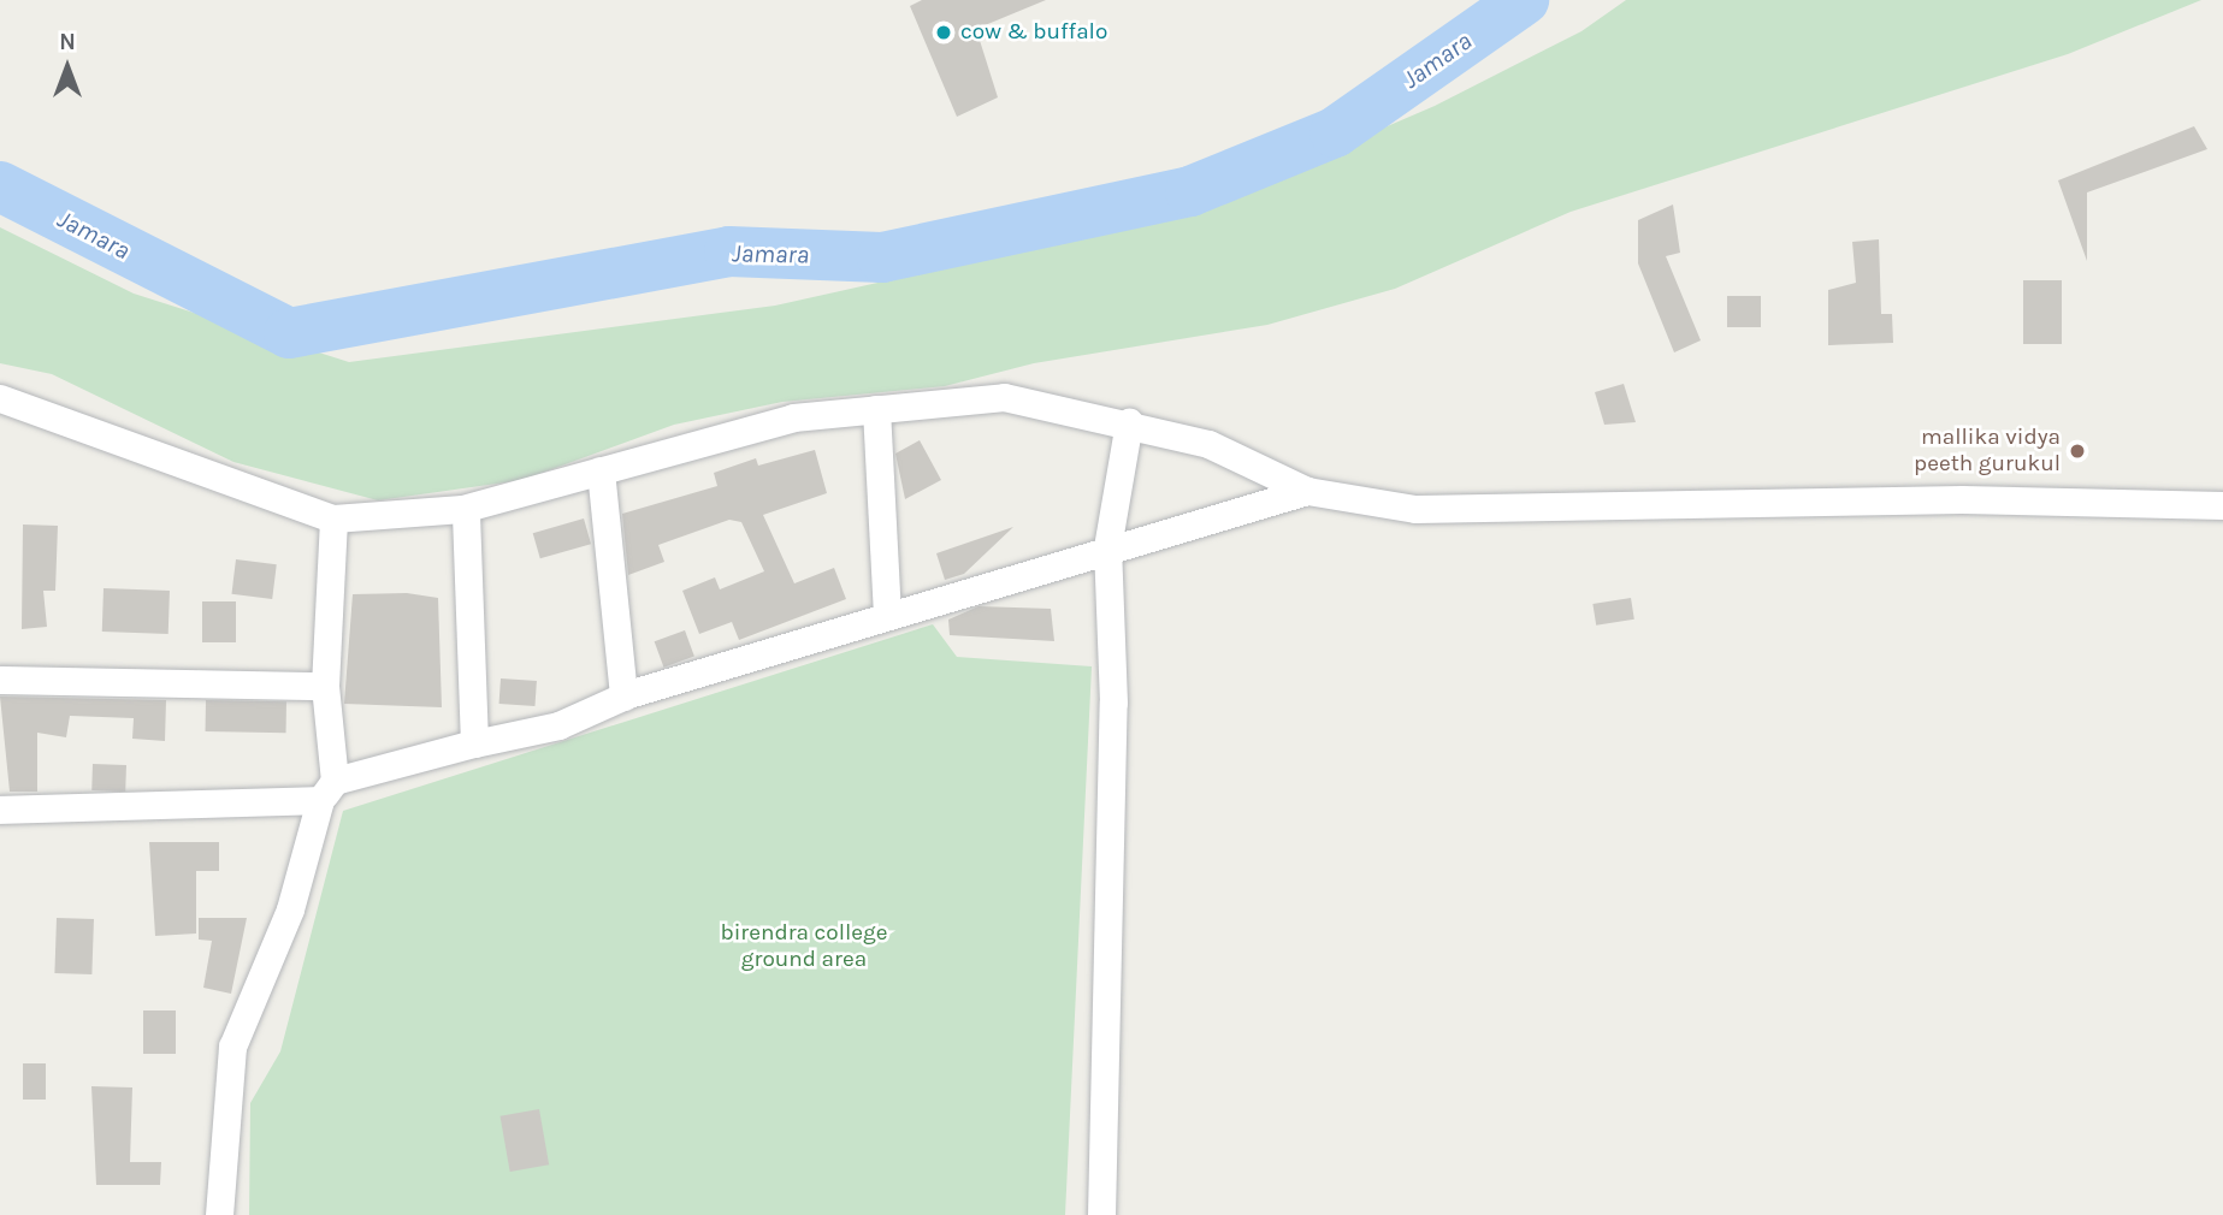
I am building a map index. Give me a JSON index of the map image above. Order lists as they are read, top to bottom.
{
  "water": ["Jamara"],
  "parks": ["birendra college ground area"],
  "places": ["cow & buffalo", "mallika vidya peeth gurukul"],
  "north": "top"
}
